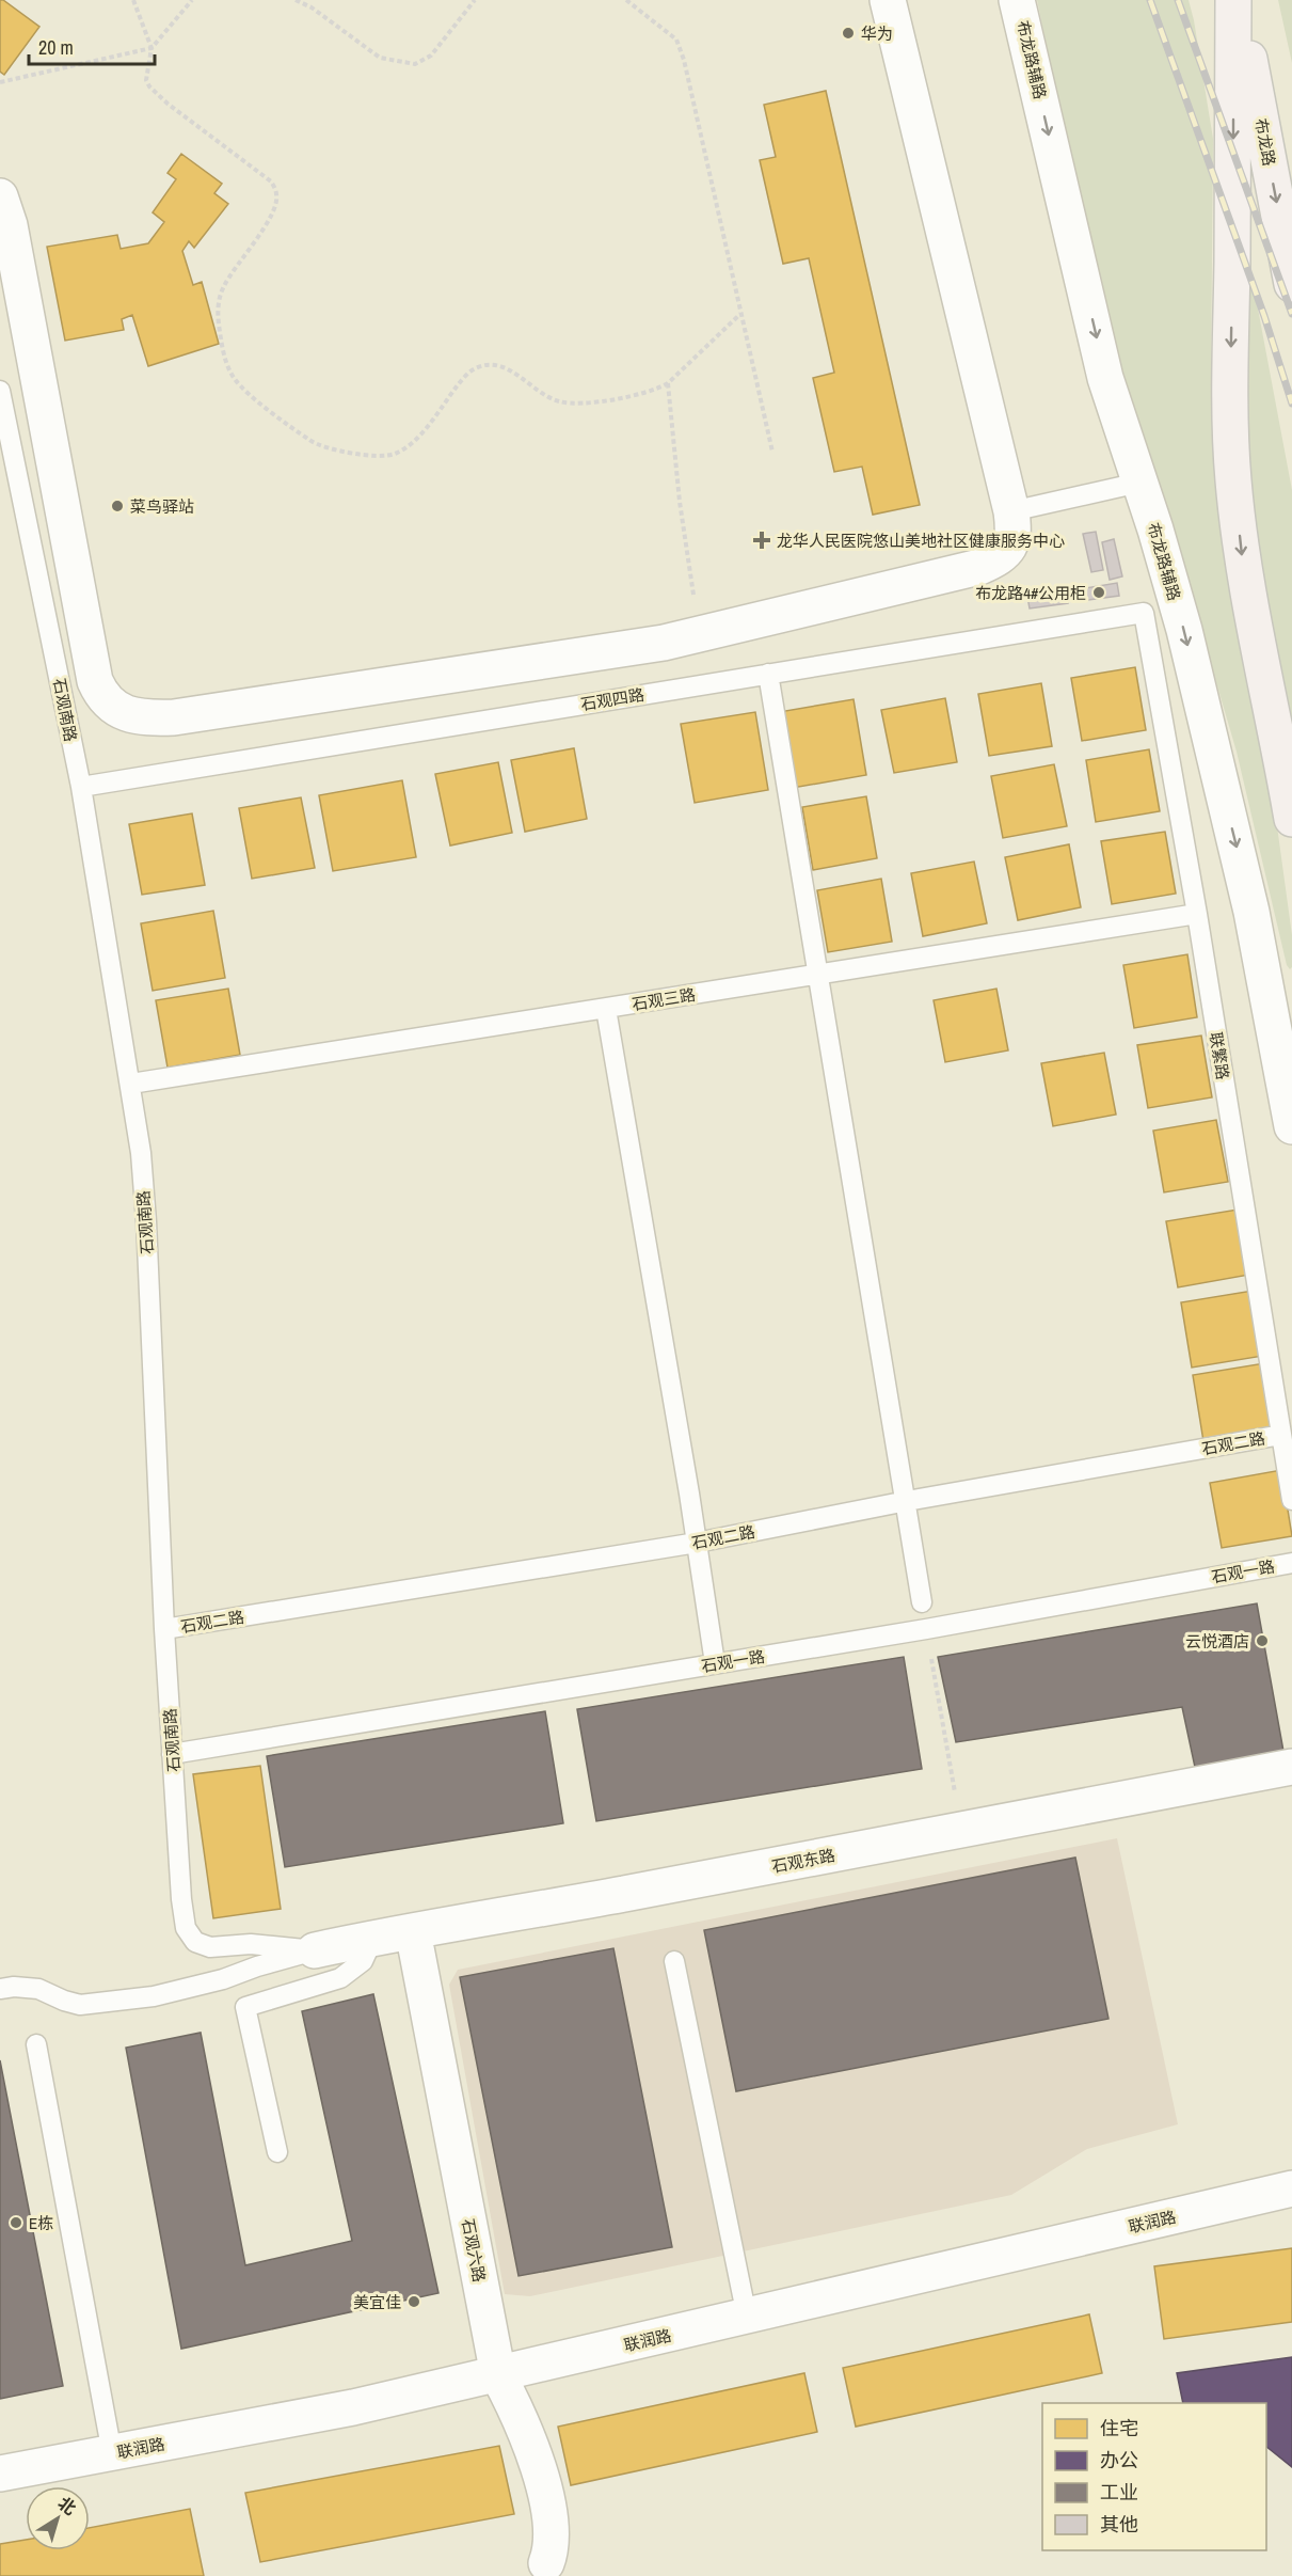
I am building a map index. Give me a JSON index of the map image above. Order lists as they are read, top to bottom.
{
  "streets": {
    "main road": ["布龙路"],
    "street": [
      "布龙路辅路",
      "石观东路",
      "联润路",
      "石观六路"
    ],
    "lane": [
      "石观四路",
      "石观南路",
      "石观三路",
      "联繁路",
      "石观二路",
      "石观一路"
    ]
  },
  "crossings": [
    ["石观四路", "石观南路"],
    ["石观四路", "联繁路"],
    ["石观南路", "石观三路"],
    ["石观南路", "石观二路"],
    ["石观南路", "石观一路"],
    ["石观南路", "石观东路"],
    ["石观三路", "联繁路"],
    ["联繁路", "石观二路"],
    ["石观东路", "石观六路"],
    ["联润路", "石观六路"]
  ],
  "places": {
    "other": [
      "华为",
      "菜鸟驿站",
      "布龙路4#公用柜",
      "云悦酒店",
      "E栋",
      "美宜佳"
    ],
    "health": ["龙华人民医院悠山美地社区健康服务中心"]
  },
  "legend": [
    "住宅",
    "办公",
    "工业",
    "其他"
  ],
  "scale_bar": "20 m",
  "north": "top right"
}
